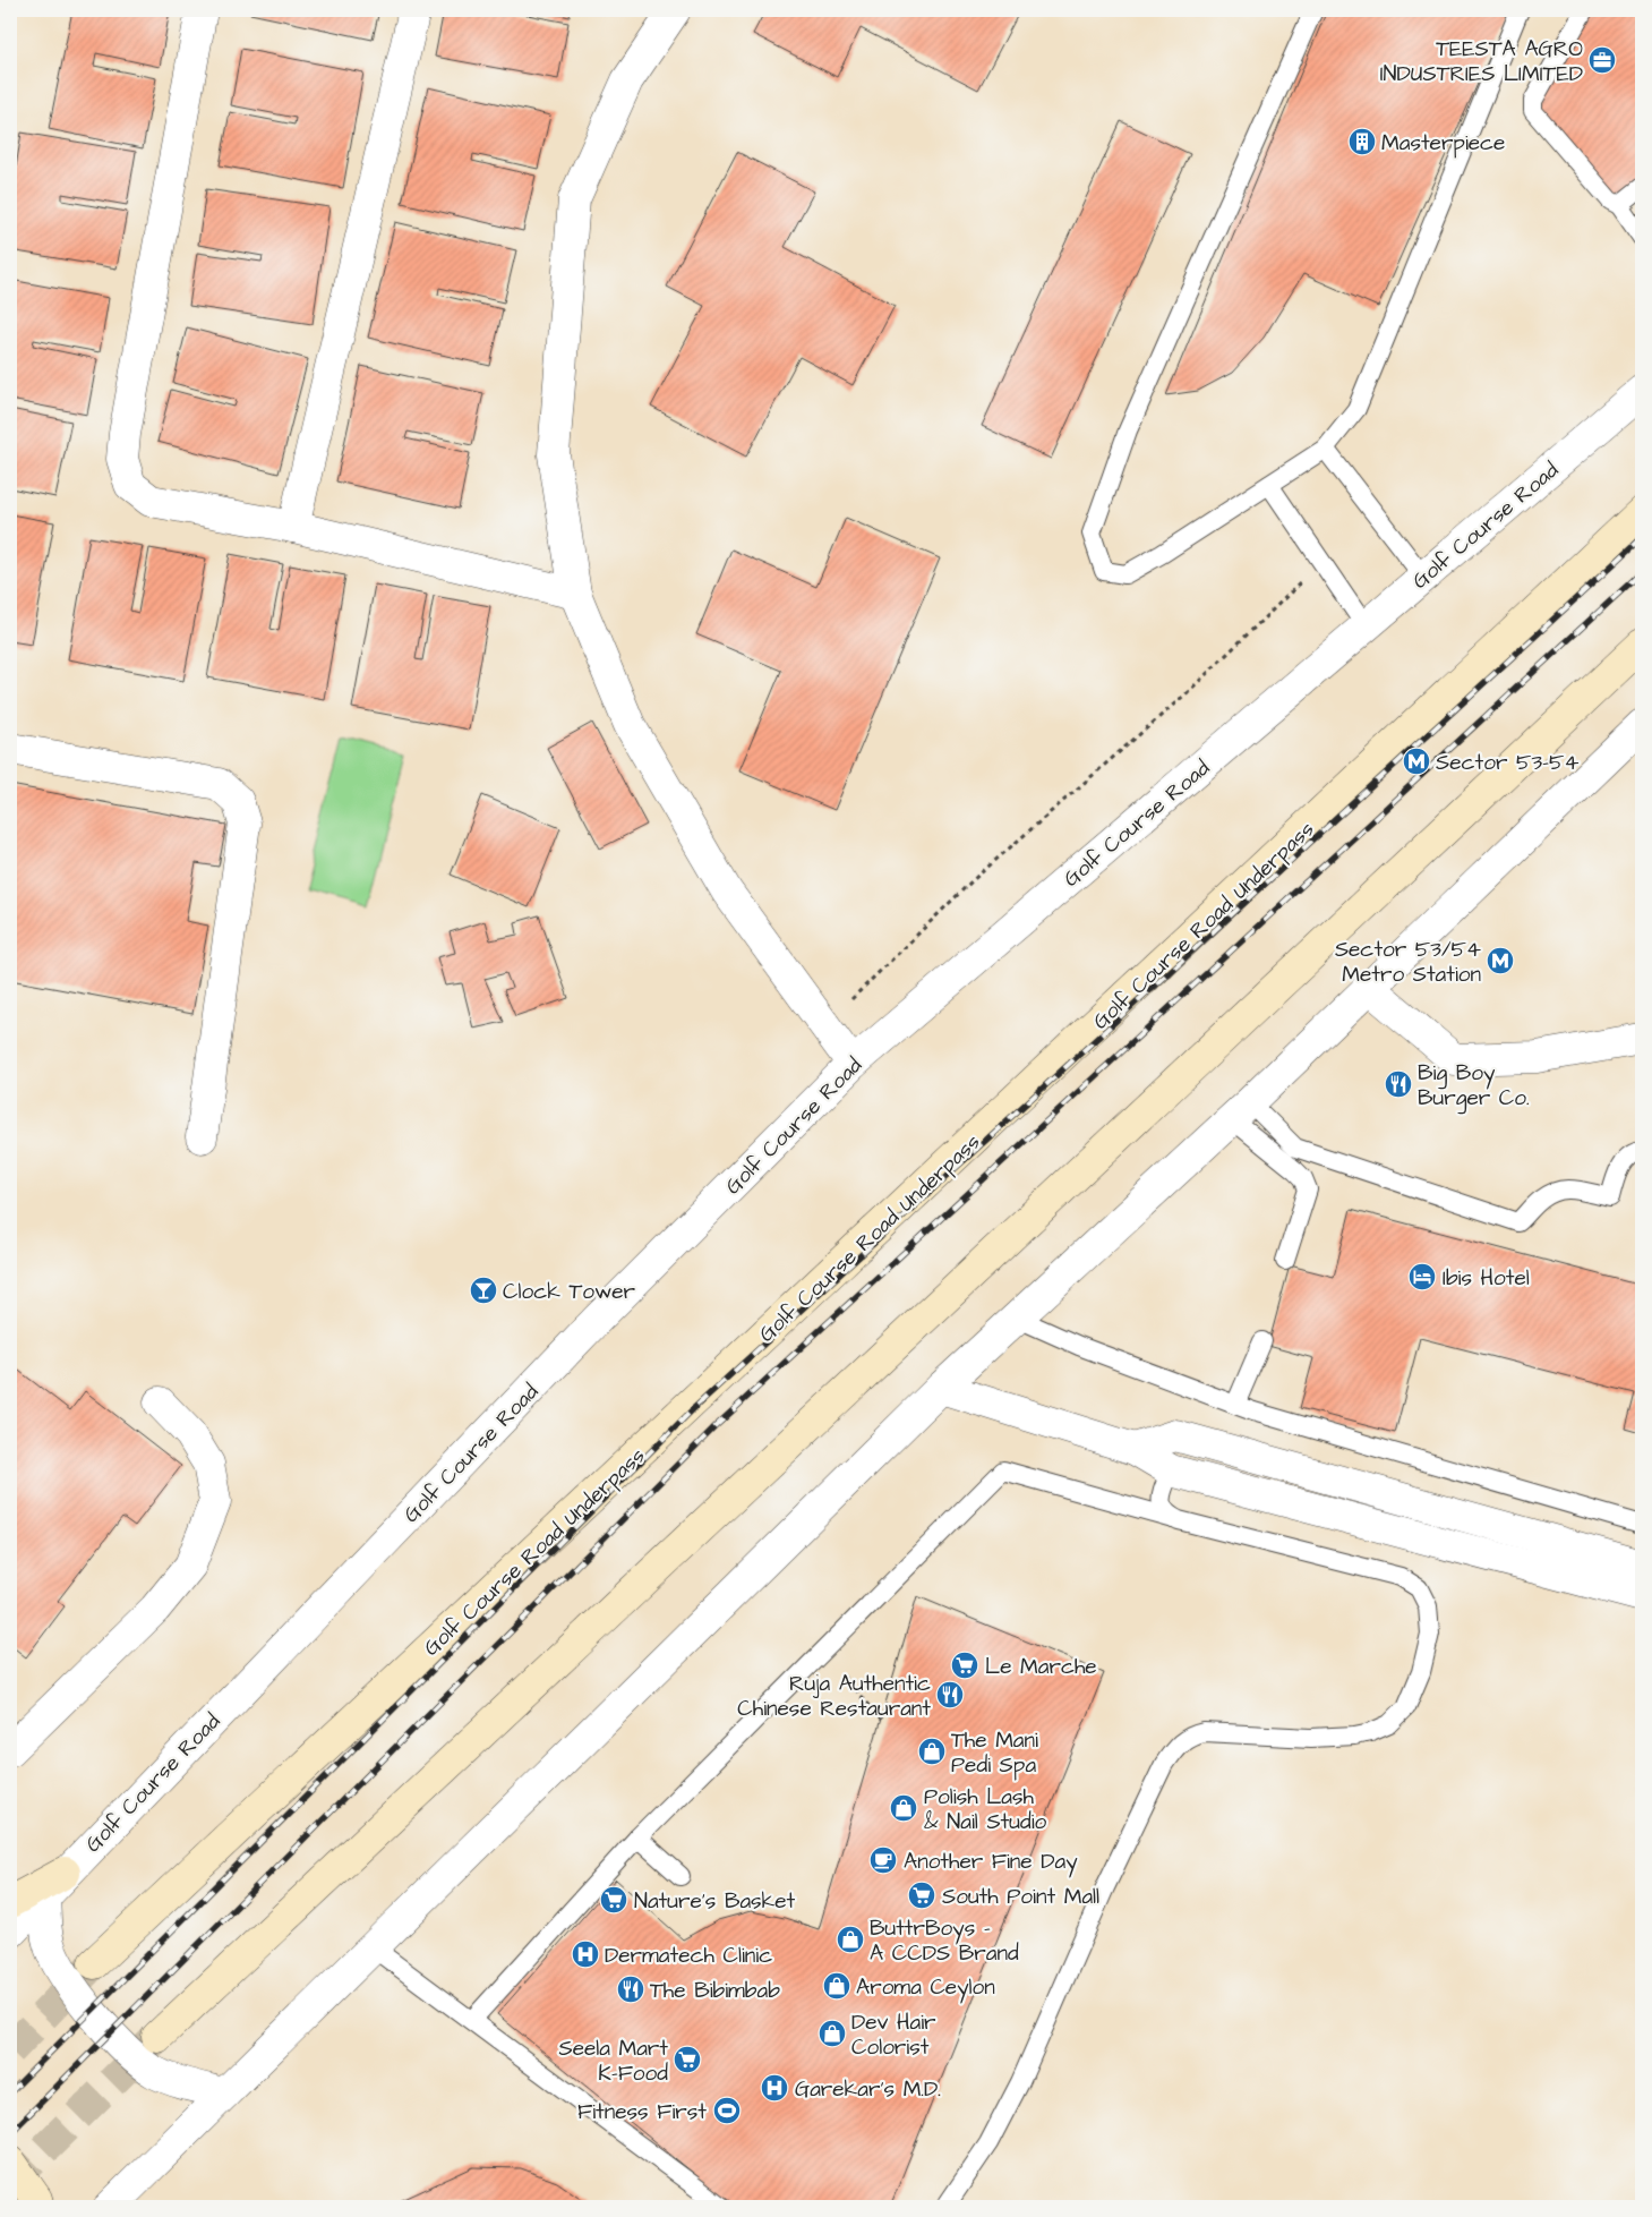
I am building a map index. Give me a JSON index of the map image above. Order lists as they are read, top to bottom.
{
  "streets": {
    "main road": ["Golf Course Road Underpass"],
    "street": ["Golf Course Road"]
  },
  "places": {
    "office": ["TEESTA AGRO INDUSTRIES LIMITED"],
    "building": ["Masterpiece"],
    "metro station": ["Sector 53-54", "Sector 53/54 Metro Station"],
    "restaurant": ["Big Boy Burger Co.", "Ruja Authentic Chinese Restaurant", "The Bibimbab"],
    "hotel": ["Ibis Hotel"],
    "bar": ["Clock Tower"],
    "supermarket": [
      "Le Marche",
      "South Point Mall",
      "Nature's Basket",
      "Seela Mart K-Food"
    ],
    "shop": [
      "The Mani Pedi Spa",
      "Polish Lash & Nail Studio",
      "ButtrBoys - A CCDS Brand",
      "Aroma Ceylon",
      "Dev Hair Colorist"
    ],
    "cafe": ["Another Fine Day"],
    "hospital": ["Dermatech Clinic", "Garekar's M.D."],
    "sports": ["Fitness First"]
  }
}
